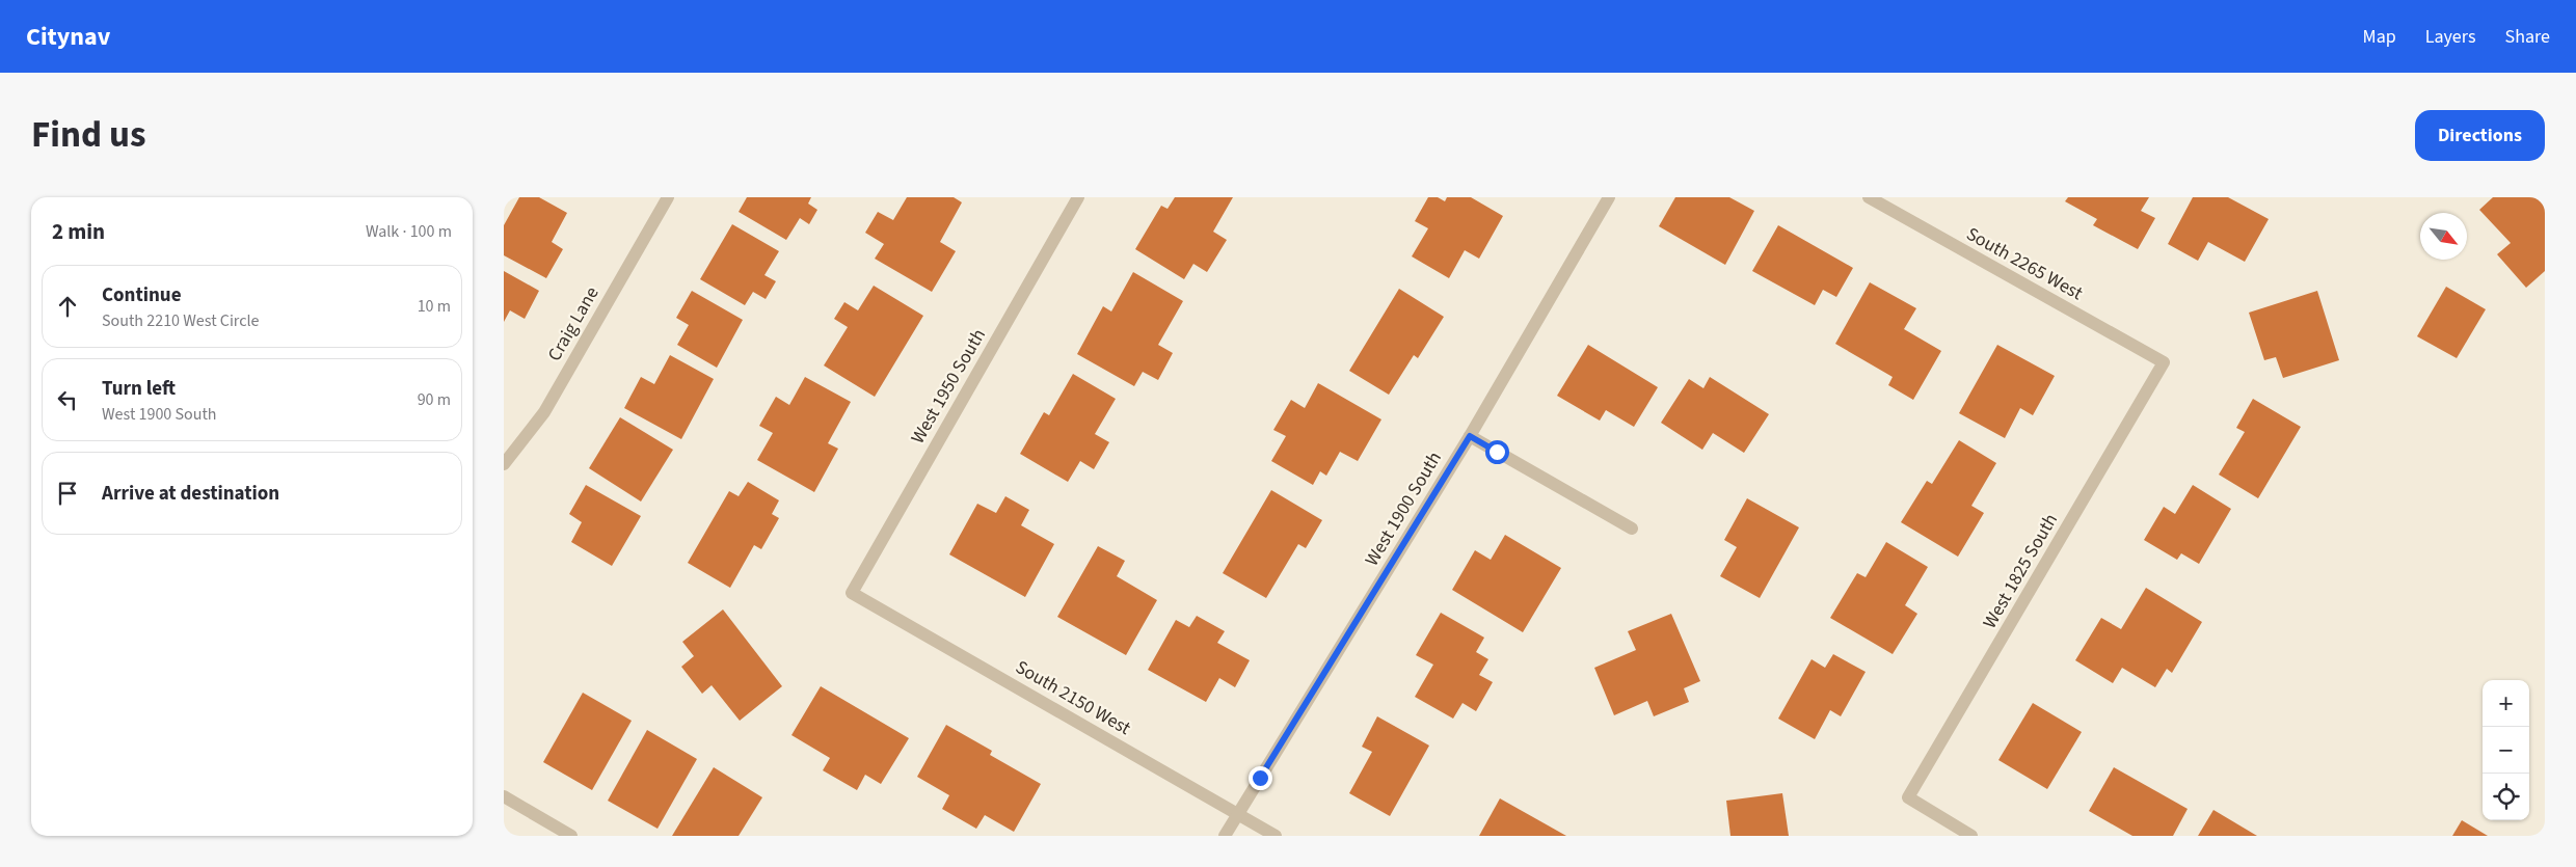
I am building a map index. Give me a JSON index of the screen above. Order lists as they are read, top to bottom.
{
  "streets": {
    "street": [
      "South 2265 West",
      "Craig Lane",
      "West 1950 South",
      "West 1900 South",
      "West 1825 South",
      "South 2150 West"
    ]
  },
  "crossings": [
    ["South 2265 West", "West 1825 South"],
    ["West 1950 South", "South 2150 West"],
    ["West 1900 South", "South 2150 West"]
  ],
  "north": "bottom right",
  "page": {
    "header": "Citynav",
    "nav": ["Map", "Layers", "Share"],
    "title": "Find us",
    "buttons": "Directions",
    "heading": ["2 min", "Walk · 100 m"],
    "list": [
      ["Continue", "South 2210 West Circle", "10 m"],
      ["Turn left", "West 1900 South", "90 m"],
      "Arrive at destination"
    ],
    "map_buttons": ["+", "−"]
  }
}
